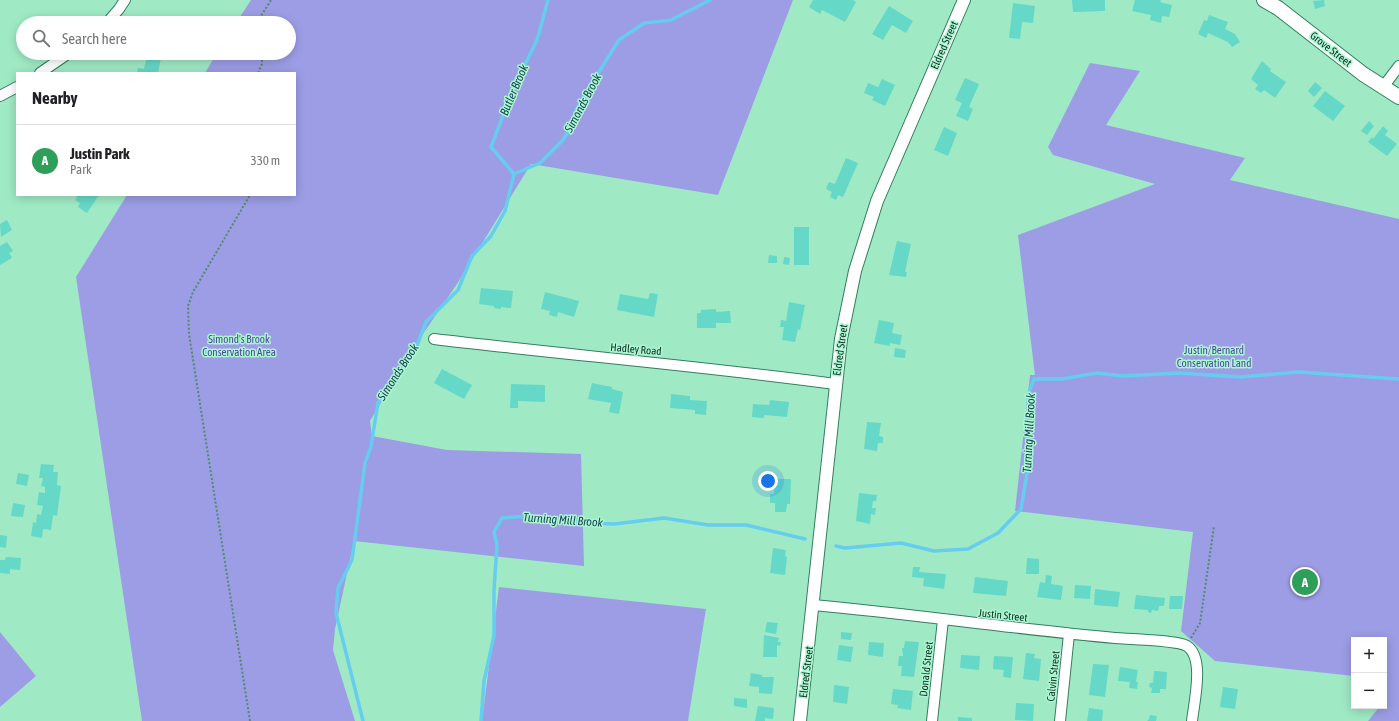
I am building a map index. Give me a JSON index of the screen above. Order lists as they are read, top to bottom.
{
  "streets": {
    "main road": ["Grove Street"],
    "street": [
      "Eldred Street",
      "Hadley Road",
      "Justin Street",
      "Donald Street",
      "Calvin Street"
    ]
  },
  "crossings": [
    ["Eldred Street", "Hadley Road"],
    ["Eldred Street", "Justin Street"],
    ["Justin Street", "Donald Street"],
    ["Justin Street", "Calvin Street"]
  ],
  "water": ["Butler Brook", "Simonds Brook", "Turning Mill Brook"],
  "parks": ["Simond's Brook Conservation Area", "Justin/Bernard Conservation Land"],
  "page": {
    "search": "Search here",
    "heading": "Nearby",
    "list": [
      {
        "mark": "A",
        "name": "Justin Park",
        "note": "Park",
        "value": "330 m"
      }
    ],
    "pins": "A",
    "map_buttons": ["+", "−"]
  }
}
